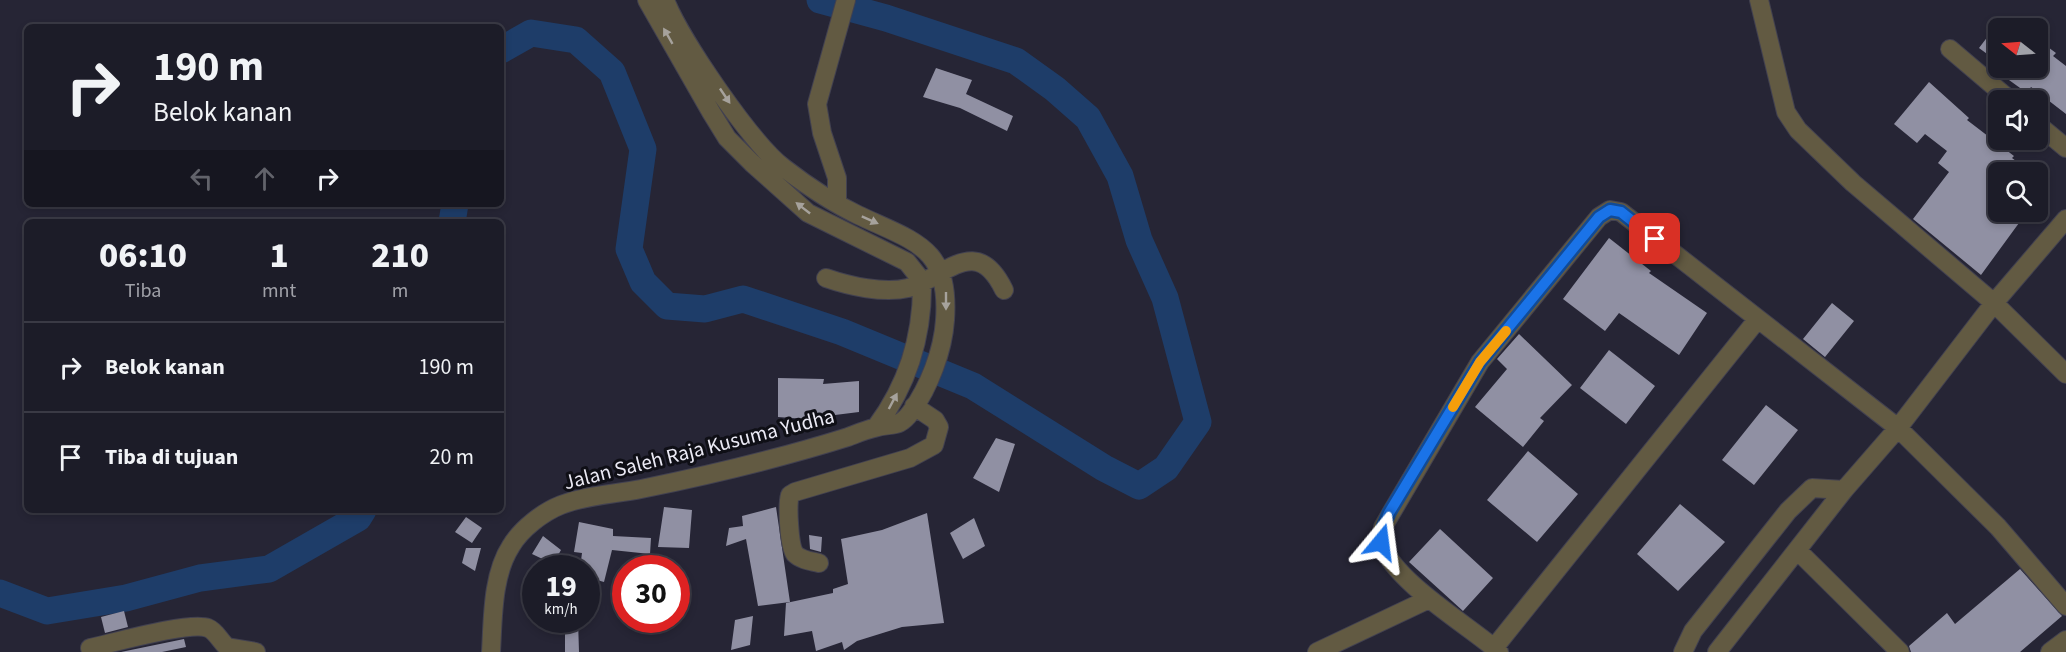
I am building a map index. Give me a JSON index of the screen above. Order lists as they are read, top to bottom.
{
  "streets": {
    "street": ["Jalan Saleh Raja Kusuma Yudha"]
  },
  "north": "left",
  "page": {
    "turn": ["190 m", "Belok kanan"],
    "eta": [
      "06:10",
      "Tiba",
      "1",
      "mnt",
      "210",
      "m"
    ],
    "list": [
      {
        "name": "Belok kanan",
        "value": "190 m"
      },
      {
        "name": "Tiba di tujuan",
        "value": "20 m"
      }
    ],
    "speed": "19 km/h",
    "limit": "30"
  }
}
